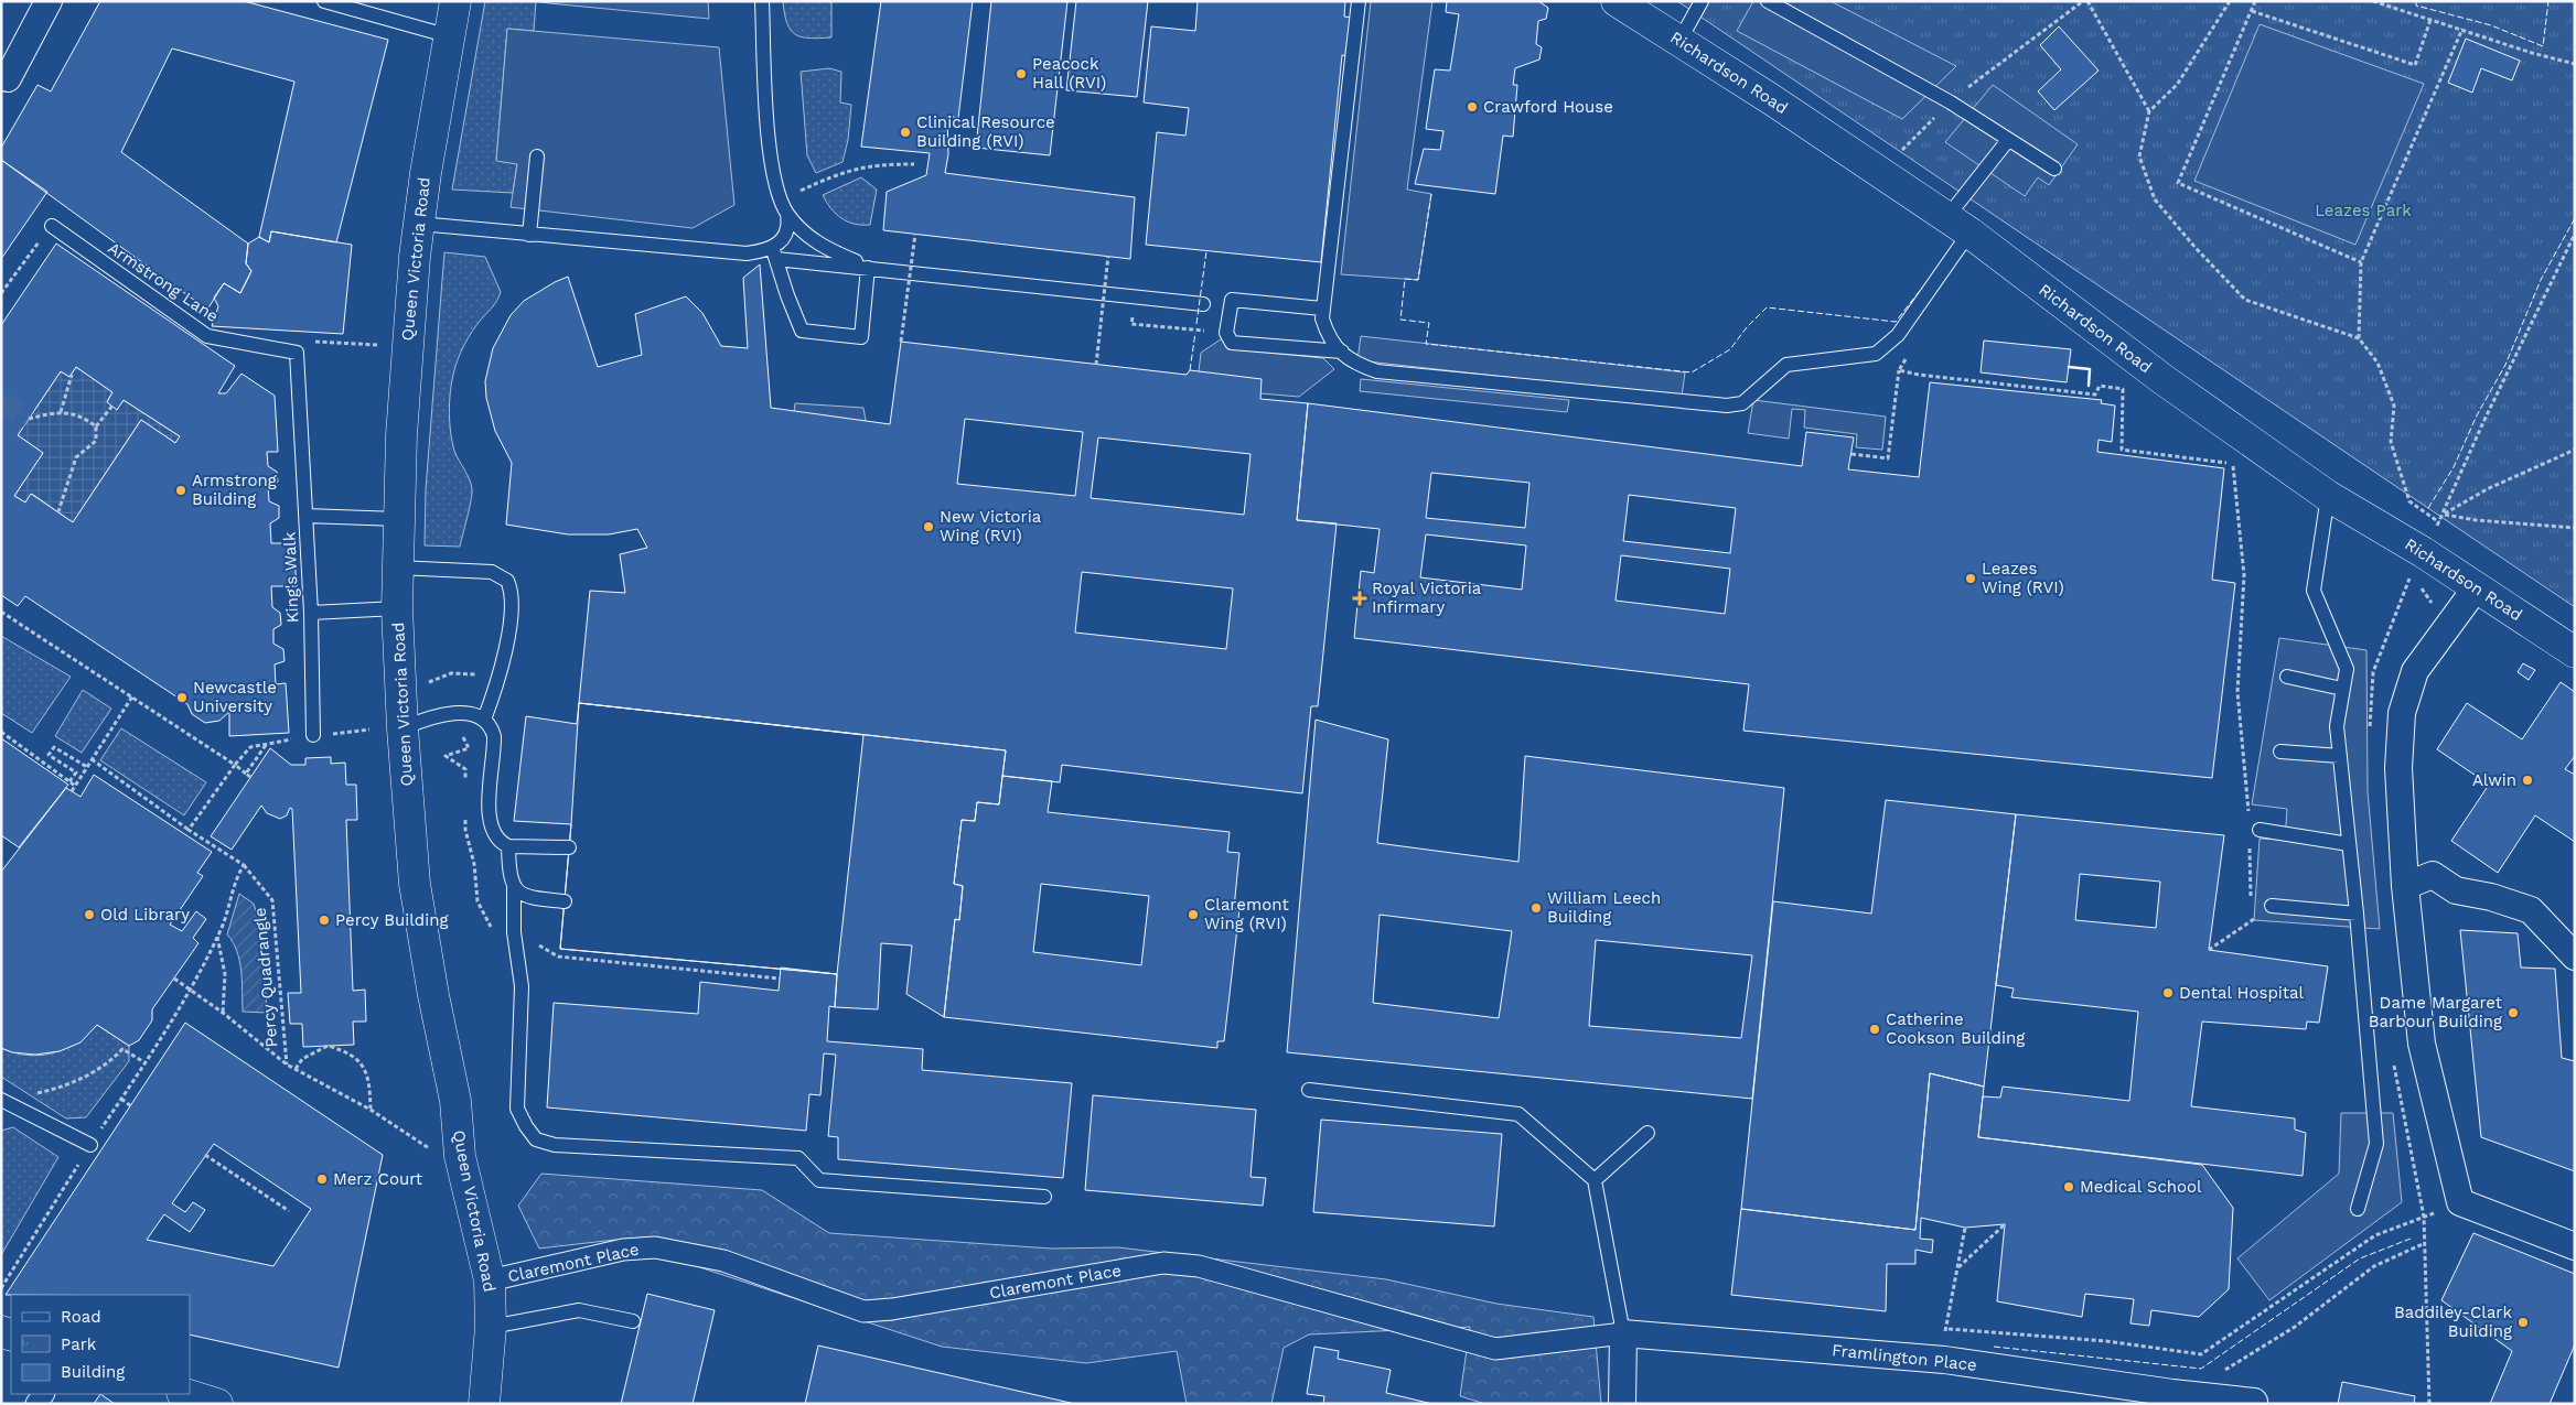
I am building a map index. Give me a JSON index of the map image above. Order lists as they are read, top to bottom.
{
  "streets": {
    "street": [
      "Richardson Road",
      "Queen Victoria Road",
      "Claremont Place",
      "Framlington Place"
    ],
    "lane": ["Armstrong Lane", "King's Walk"],
    "path": ["Percy Quadrangle"]
  },
  "crossings": [
    ["Queen Victoria Road", "Claremont Place"],
    ["Armstrong Lane", "King's Walk"],
    ["Claremont Place", "Framlington Place"]
  ],
  "parks": ["Leazes Park"],
  "places": {
    "other": [
      "Peacock Hall (RVI)",
      "Crawford House",
      "Clinical Resource Building (RVI)",
      "Armstrong Building",
      "New Victoria Wing (RVI)",
      "Leazes Wing (RVI)",
      "Newcastle University",
      "Alwin",
      "William Leech Building",
      "Old Library",
      "Claremont Wing (RVI)",
      "Percy Building",
      "Dental Hospital",
      "Dame Margaret Barbour Building",
      "Catherine Cookson Building",
      "Merz Court",
      "Medical School",
      "Baddiley-Clark Building"
    ],
    "health": ["Royal Victoria Infirmary"]
  },
  "legend": ["Road", "Park", "Building"]
}
